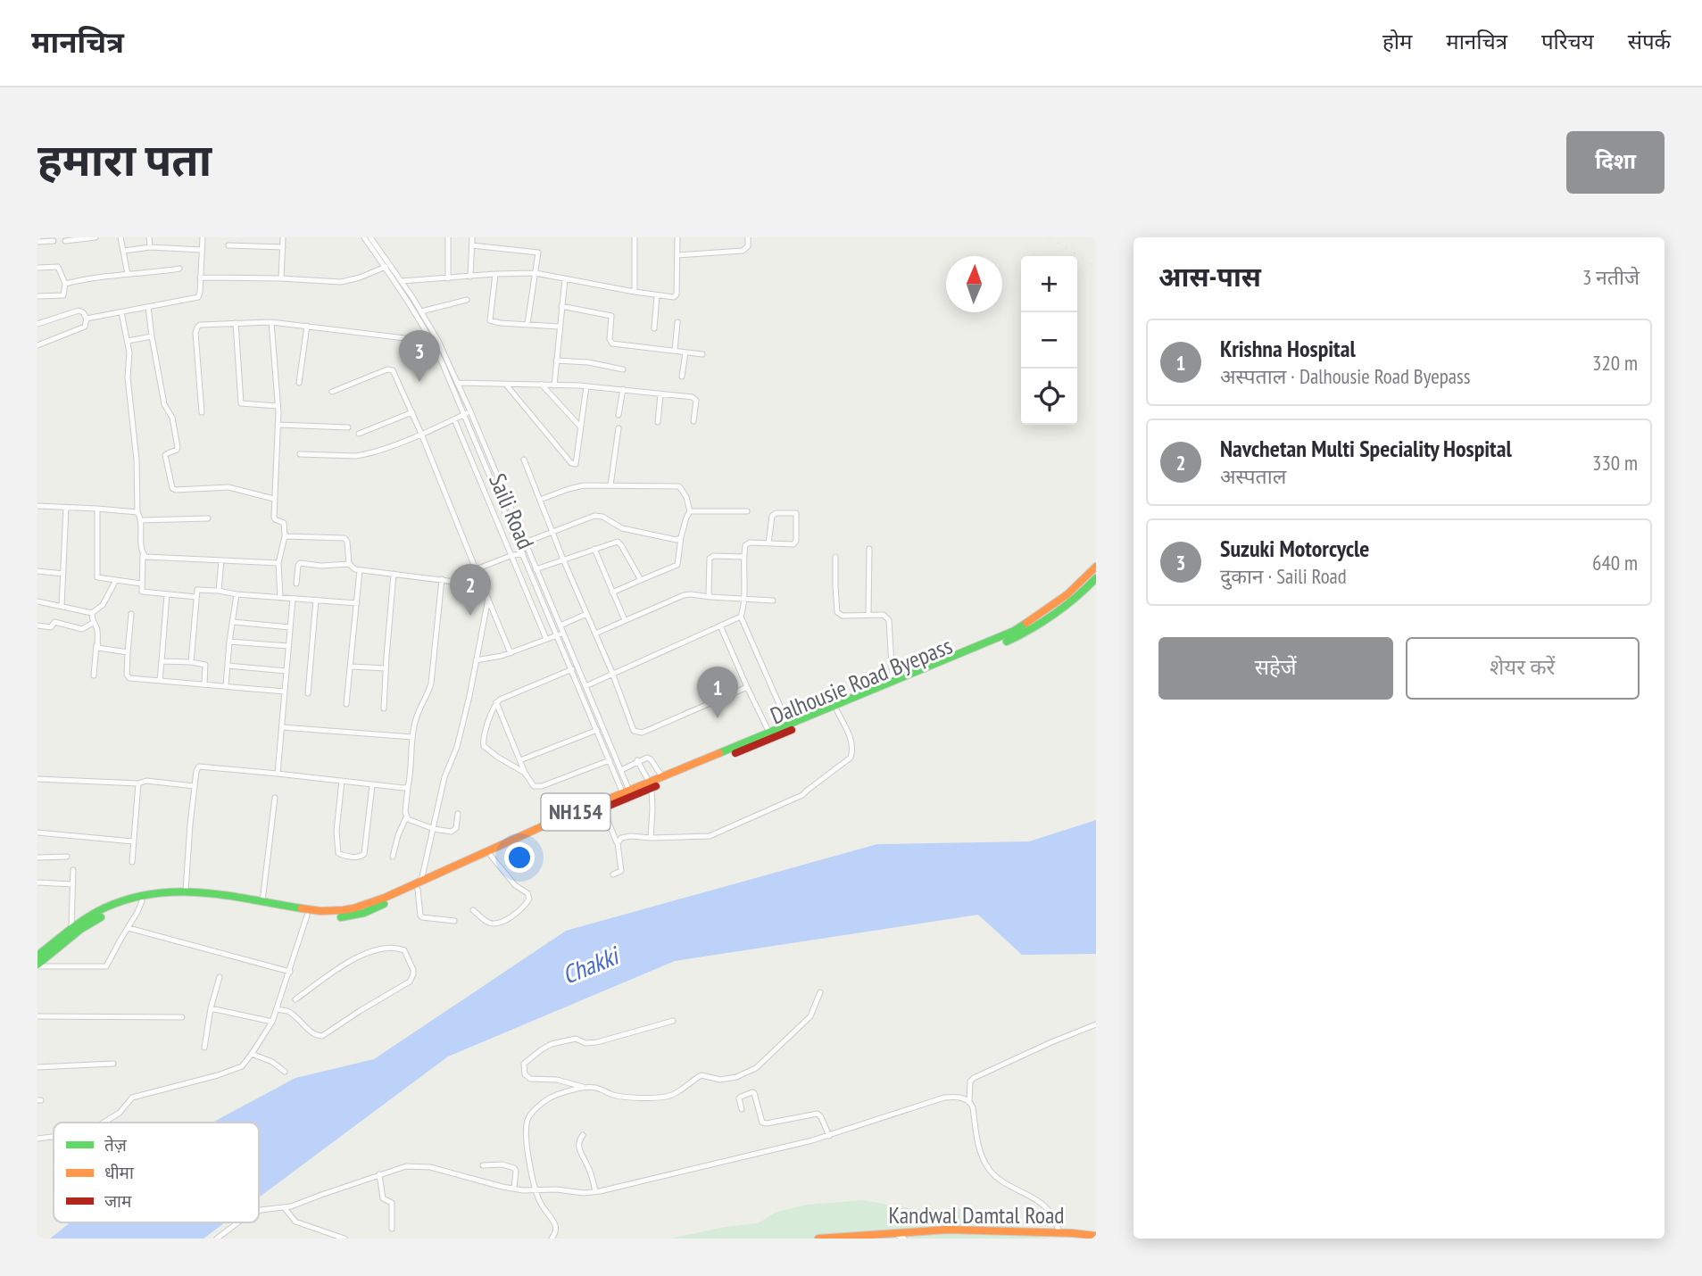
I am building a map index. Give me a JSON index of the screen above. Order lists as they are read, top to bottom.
{
  "streets": {
    "main road": ["Dalhousie Road Byepass", "NH154", "Kandwal Damtal Road"],
    "street": ["Saili Road"]
  },
  "crossings": [
    ["Saili Road", "Dalhousie Road Byepass"],
    ["Saili Road", "NH154"],
    ["Dalhousie Road Byepass", "NH154"]
  ],
  "water": ["Chakki"],
  "legend": ["तेज़", "धीमा", "जाम"],
  "north": "top",
  "page": {
    "header": "मानचित्र",
    "nav": [
      "होम",
      "मानचित्र",
      "परिचय",
      "संपर्क"
    ],
    "title": "हमारा पता",
    "buttons": [
      "दिशा",
      ["सहेजें", "शेयर करें"]
    ],
    "heading": ["आस-पास", "3 नतीजे"],
    "map_buttons": ["+", "−"],
    "list": [
      {
        "mark": "1",
        "name": "Krishna Hospital",
        "note": "अस्पताल · Dalhousie Road Byepass",
        "value": "320 m"
      },
      {
        "mark": "2",
        "name": "Navchetan Multi Speciality Hospital",
        "note": "अस्पताल",
        "value": "330 m"
      },
      {
        "mark": "3",
        "name": "Suzuki Motorcycle",
        "note": "दुकान · Saili Road",
        "value": "640 m"
      }
    ],
    "pins": ["3", "2", "1"]
  }
}
